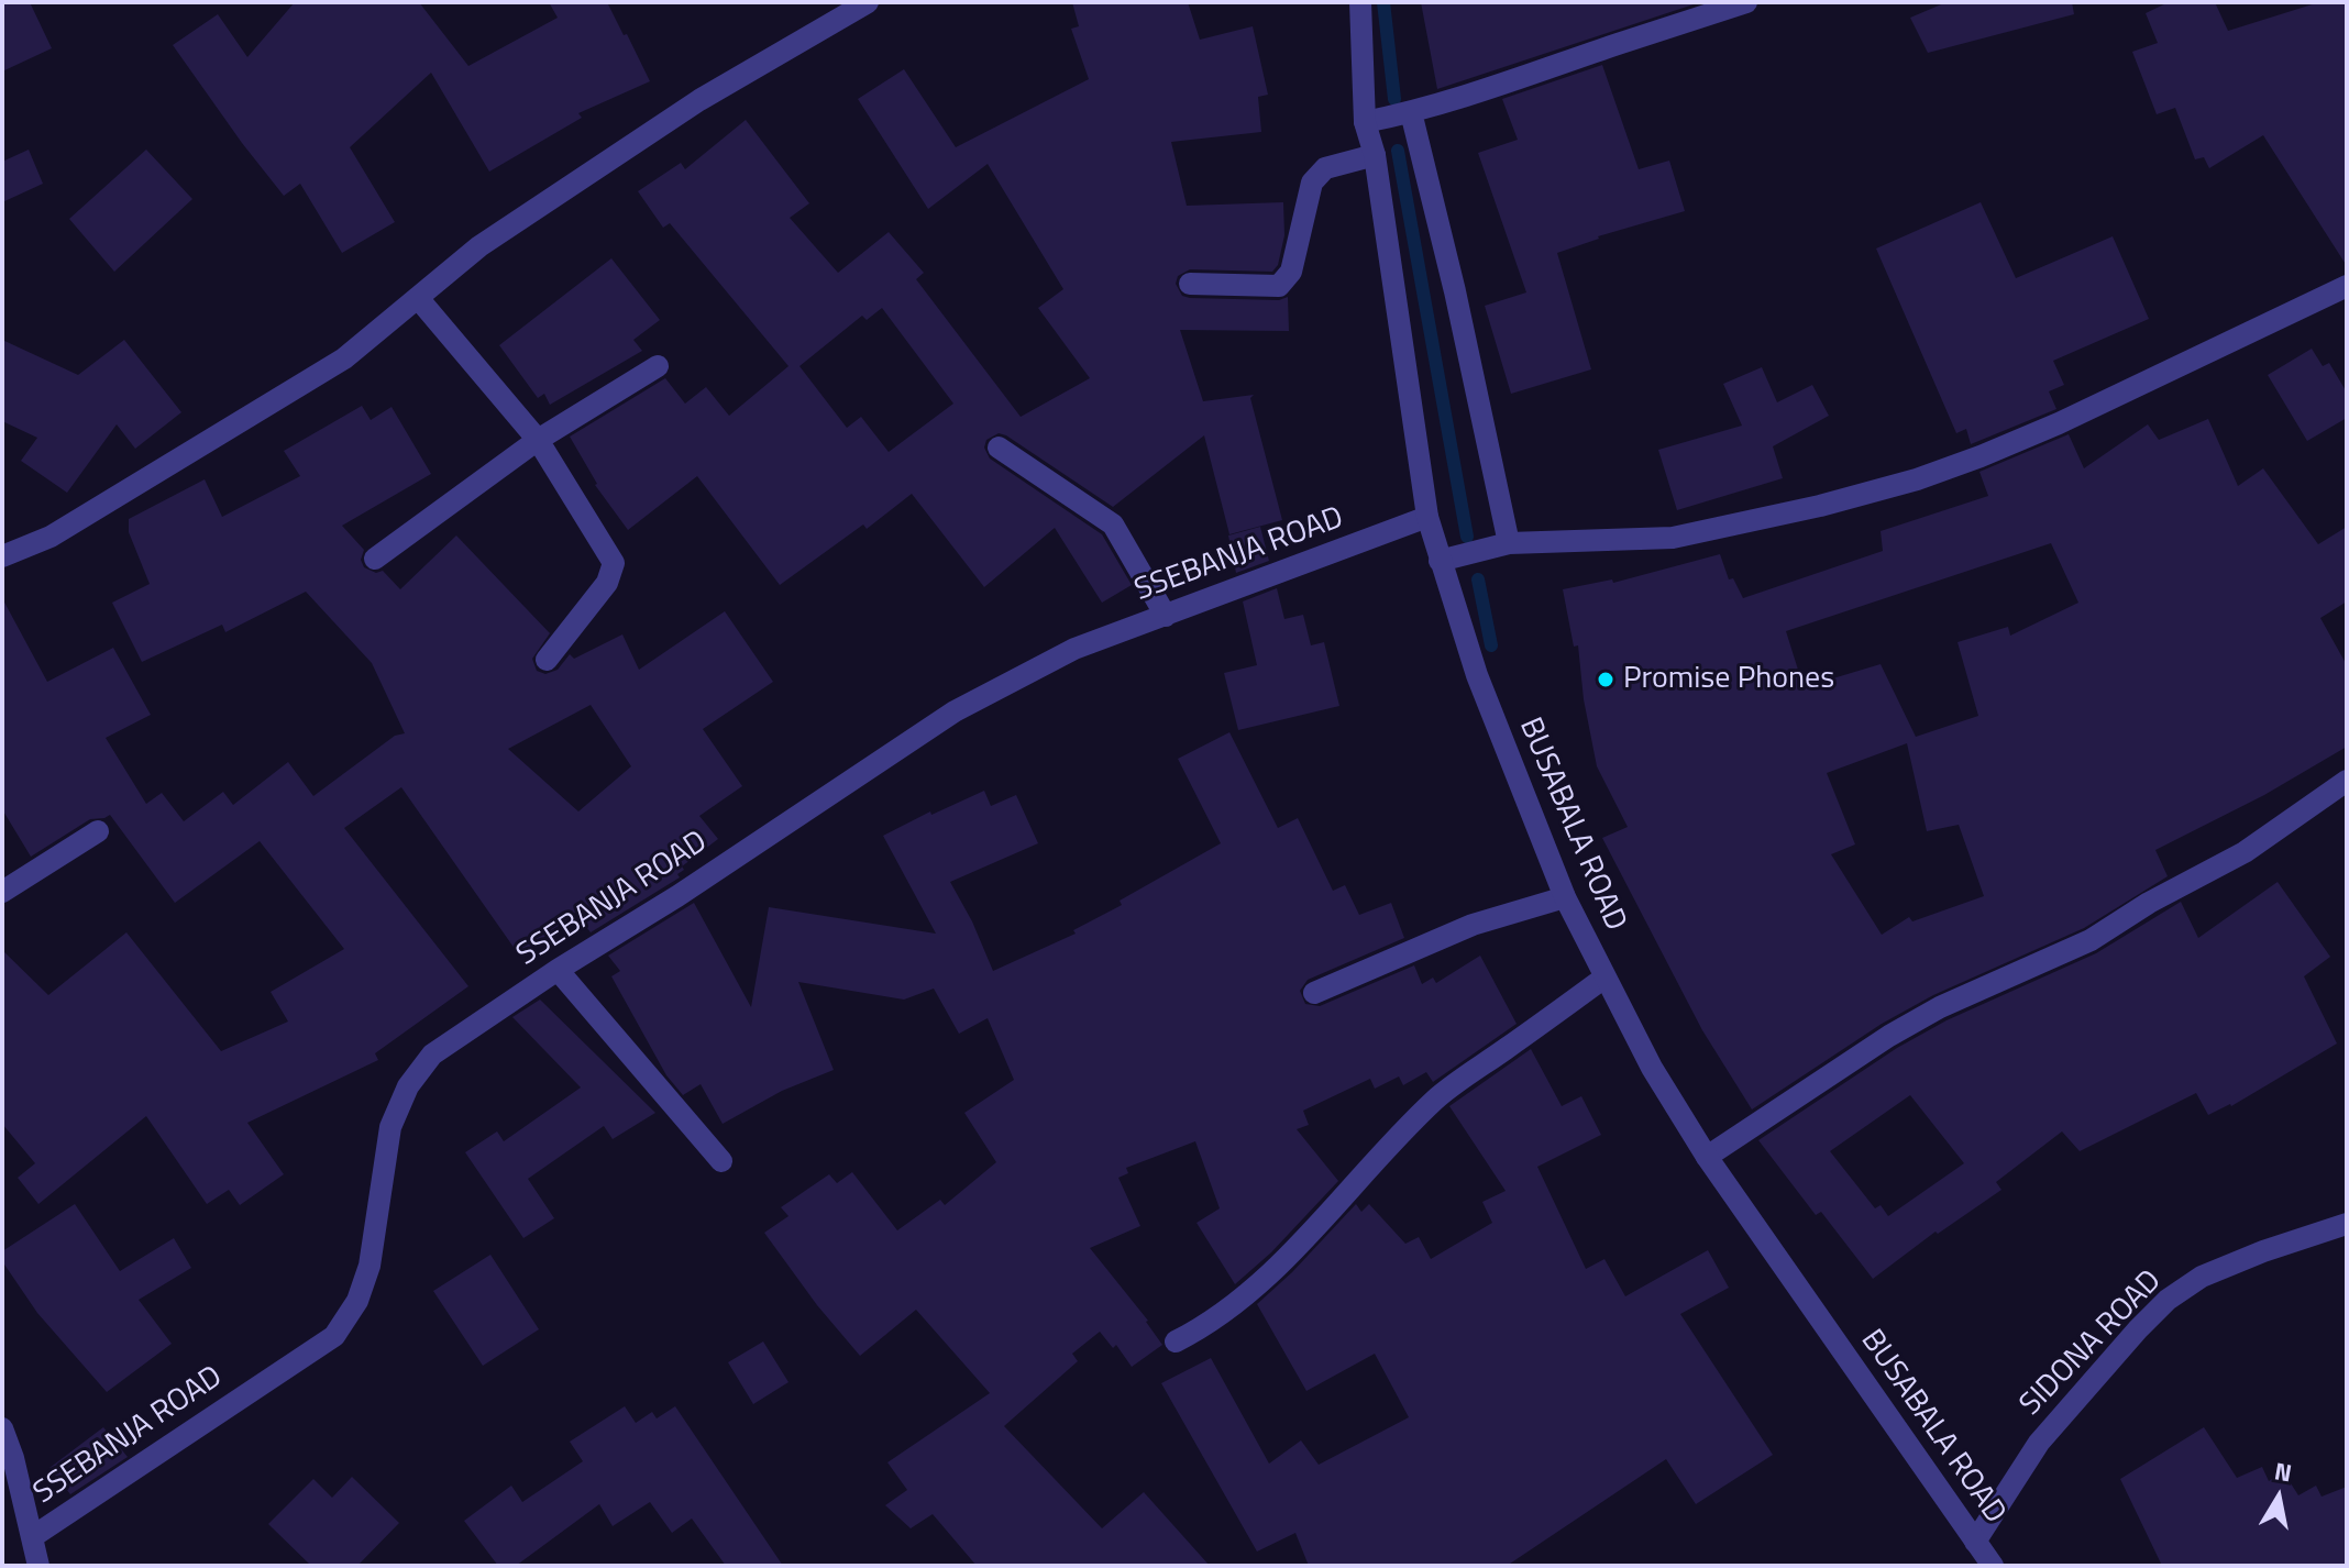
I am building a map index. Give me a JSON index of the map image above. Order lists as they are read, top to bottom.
{
  "streets": {
    "street": ["SSEBANJA ROAD", "BUSABALA ROAD", "SIDONA ROAD"]
  },
  "crossings": [
    ["SSEBANJA ROAD", "BUSABALA ROAD"],
    ["BUSABALA ROAD", "SIDONA ROAD"]
  ],
  "places": ["Promise Phones"],
  "north": "top"
}
